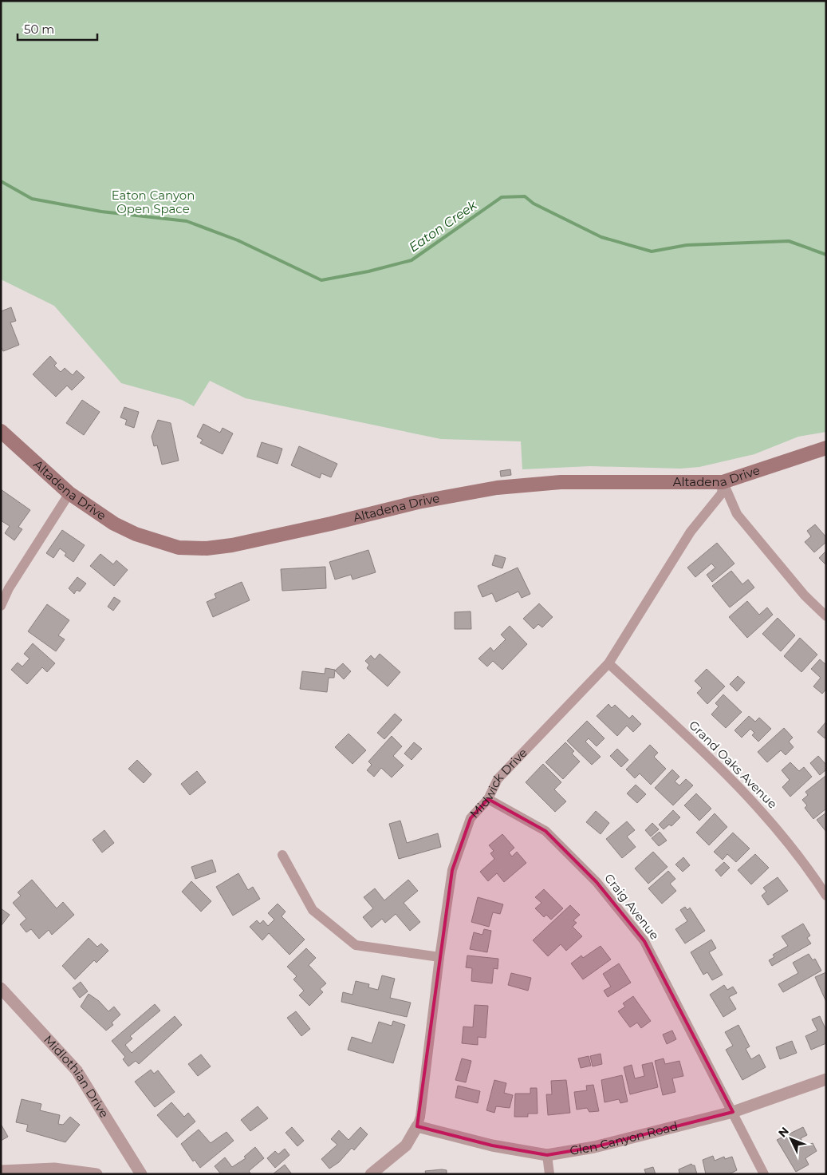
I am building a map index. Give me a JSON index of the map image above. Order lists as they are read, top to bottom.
{
  "streets": {
    "main road": ["Altadena Drive"],
    "street": [
      "Grand Oaks Avenue",
      "Midwick Drive",
      "Craig Avenue",
      "Midlothian Drive",
      "Glen Canyon Road"
    ]
  },
  "crossings": [
    ["Altadena Drive", "Midwick Drive"],
    ["Grand Oaks Avenue", "Midwick Drive"],
    ["Midwick Drive", "Craig Avenue"],
    ["Midwick Drive", "Glen Canyon Road"],
    ["Craig Avenue", "Glen Canyon Road"]
  ],
  "water": ["Eaton Creek"],
  "parks": ["Eaton Canyon Open Space"],
  "scale_bar": "50 m",
  "north": "top left"
}
